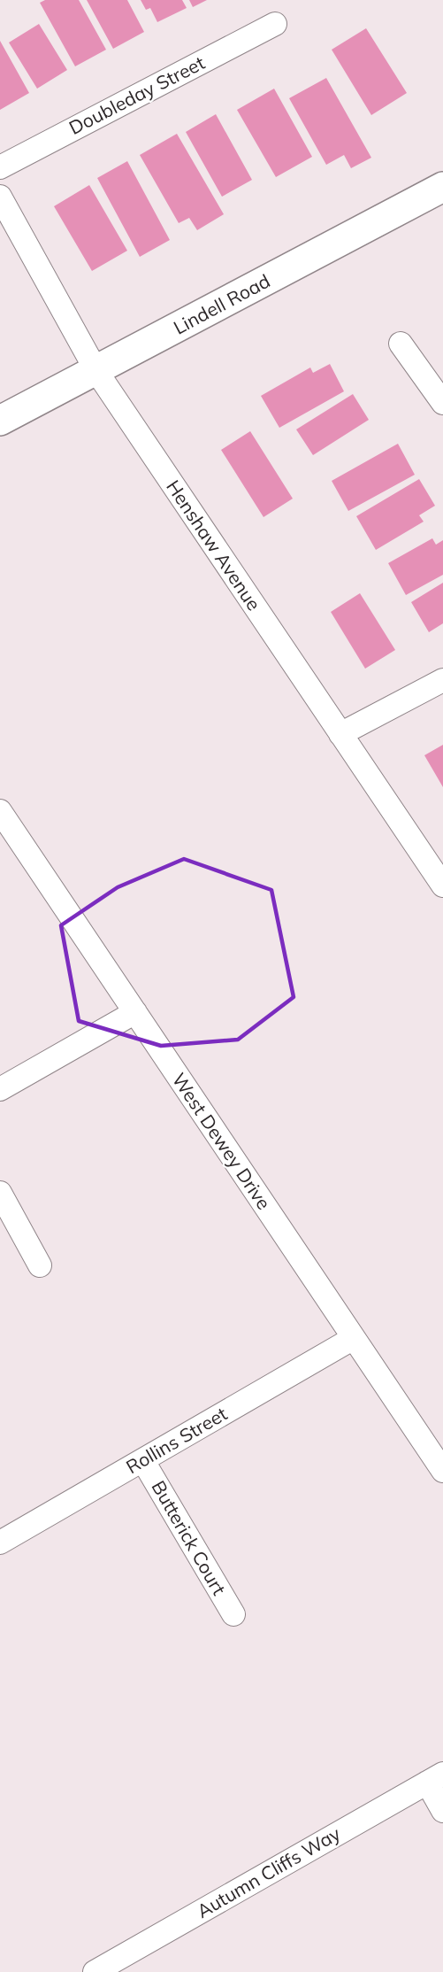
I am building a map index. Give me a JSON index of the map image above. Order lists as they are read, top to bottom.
{
  "streets": {
    "street": [
      "Doubleday Street",
      "Lindell Road",
      "Henshaw Avenue",
      "West Dewey Drive",
      "Rollins Street",
      "Butterick Court",
      "Autumn Cliffs Way"
    ]
  },
  "crossings": [
    ["Lindell Road", "Henshaw Avenue"],
    ["West Dewey Drive", "Rollins Street"],
    ["Rollins Street", "Butterick Court"]
  ]
}
